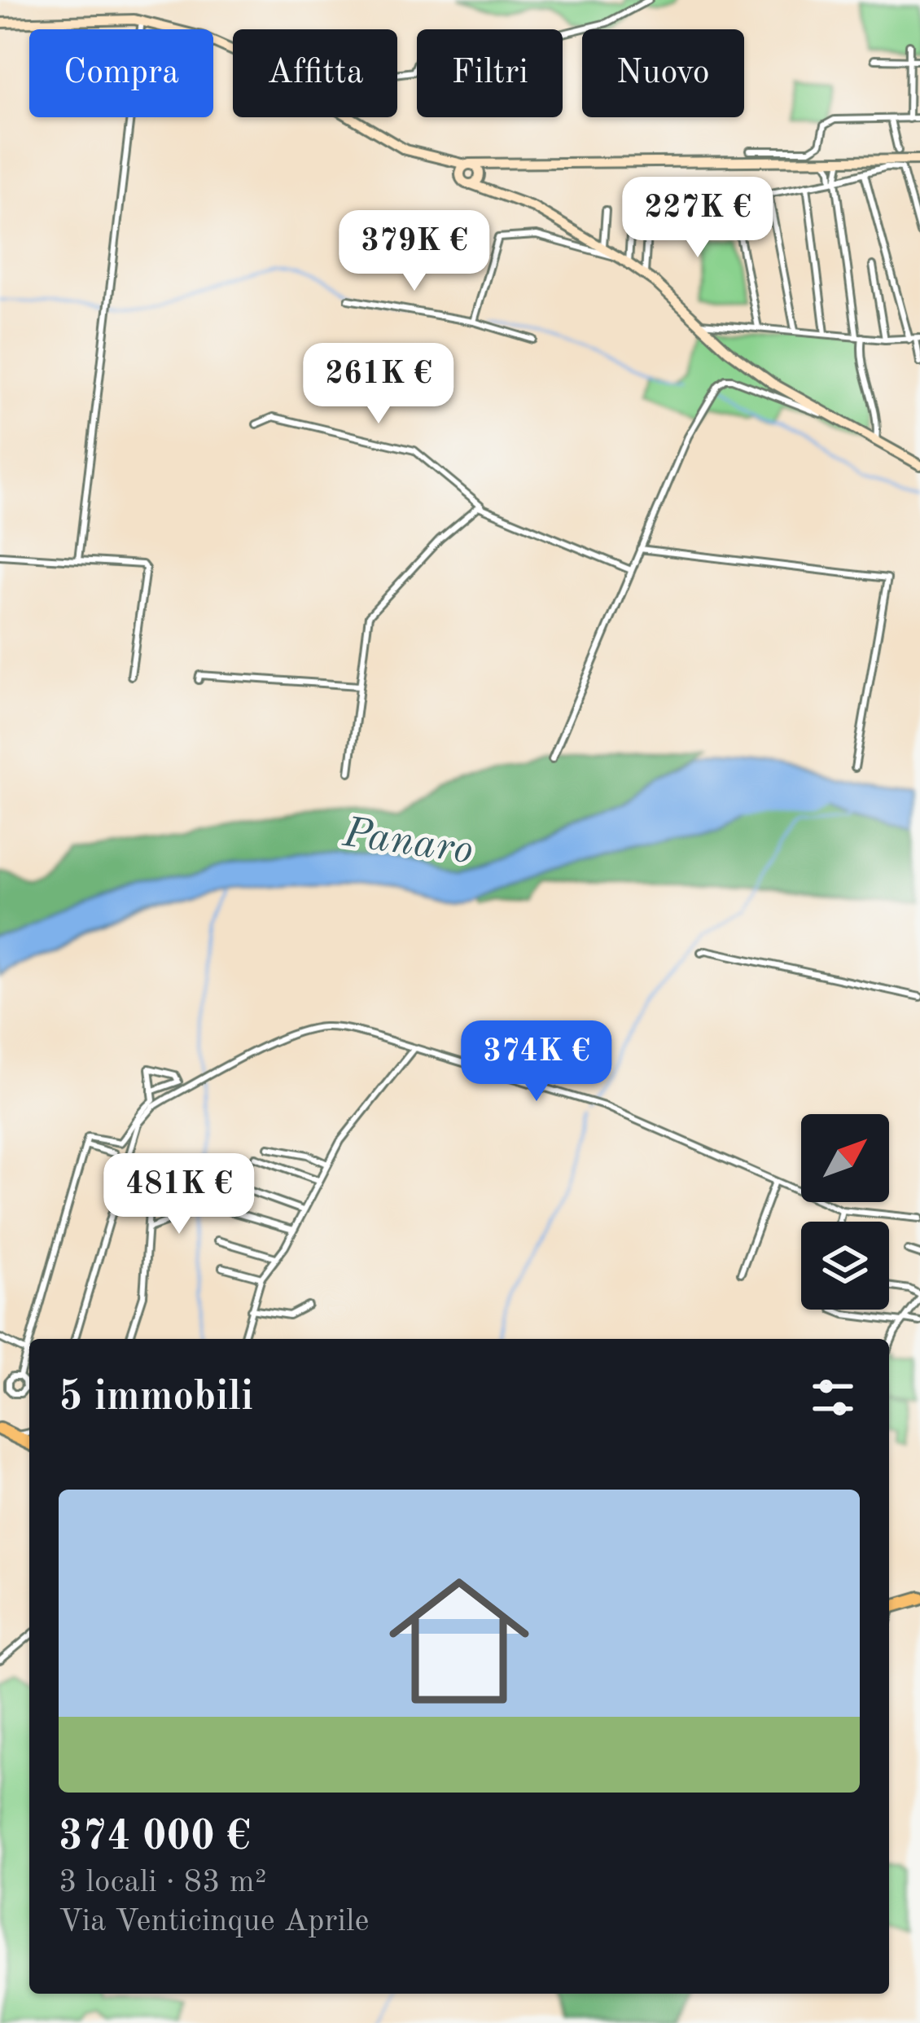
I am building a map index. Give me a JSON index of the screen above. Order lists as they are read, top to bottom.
{
  "water": ["Panaro"],
  "north": "top right",
  "page": {
    "chip": [
      "Compra",
      "Affitta",
      "Filtri",
      "Nuovo"
    ],
    "price": [
      "227K €",
      "379K €",
      "261K €",
      "374K €",
      "481K €"
    ],
    "heading": "5 immobili",
    "list": [
      {
        "name": "374 000 €",
        "note": "3 locali · 83 m² · Via Venticinque Aprile"
      }
    ]
  }
}
